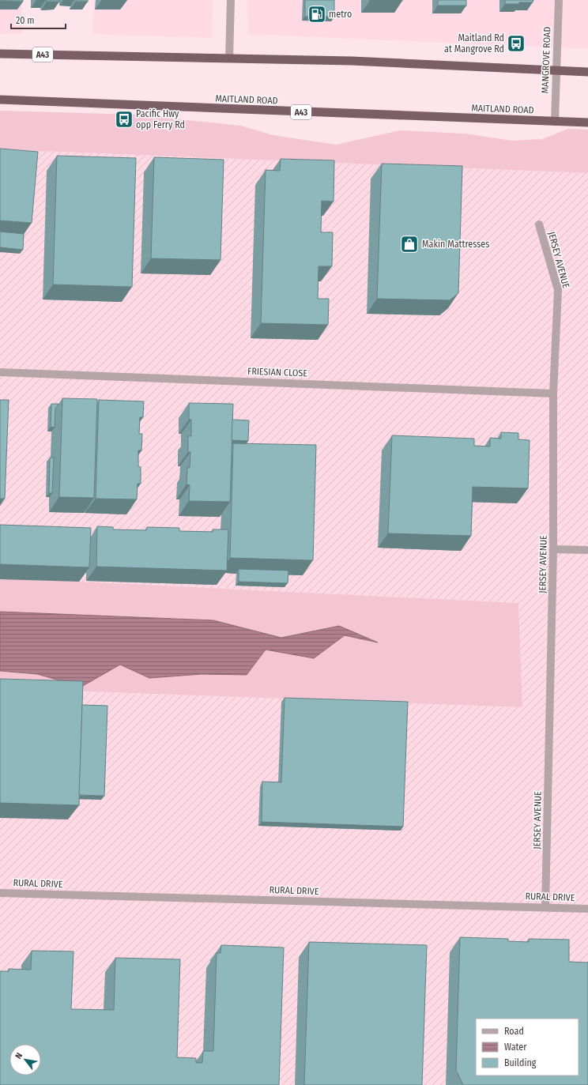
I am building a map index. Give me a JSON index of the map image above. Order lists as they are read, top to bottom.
{
  "streets": {
    "highway": ["A43", "MAITLAND ROAD"],
    "street": [
      "MANGROVE ROAD",
      "JERSEY AVENUE",
      "FRIESIAN CLOSE",
      "RURAL DRIVE"
    ]
  },
  "crossings": [
    ["A43", "MANGROVE ROAD"],
    ["MANGROVE ROAD", "MAITLAND ROAD"],
    ["JERSEY AVENUE", "FRIESIAN CLOSE"],
    ["JERSEY AVENUE", "RURAL DRIVE"]
  ],
  "places": {
    "fuel station": ["metro"],
    "bus stop": ["Maitland Rd at Mangrove Rd", "Pacific Hwy opp Ferry Rd"],
    "shop": ["Makin Mattresses"]
  },
  "legend": ["Road", "Water", "Building"],
  "scale_bar": "20 m",
  "north": "top left"
}
